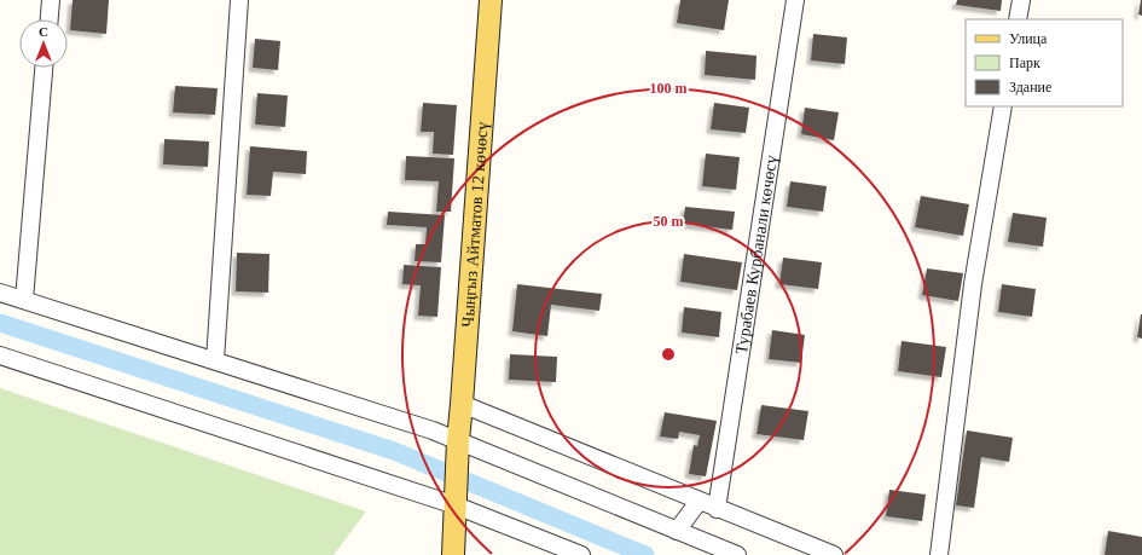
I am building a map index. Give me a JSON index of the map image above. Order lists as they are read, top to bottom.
{
  "streets": {
    "main road": ["Чыңгыз Айтматов 12 көчөсү"],
    "street": ["Турабаев Курбанали көчөсү"]
  },
  "legend": ["Улица", "Парк", "Здание"],
  "north": "top",
  "rings": ["100 m", "50 m"]
}
